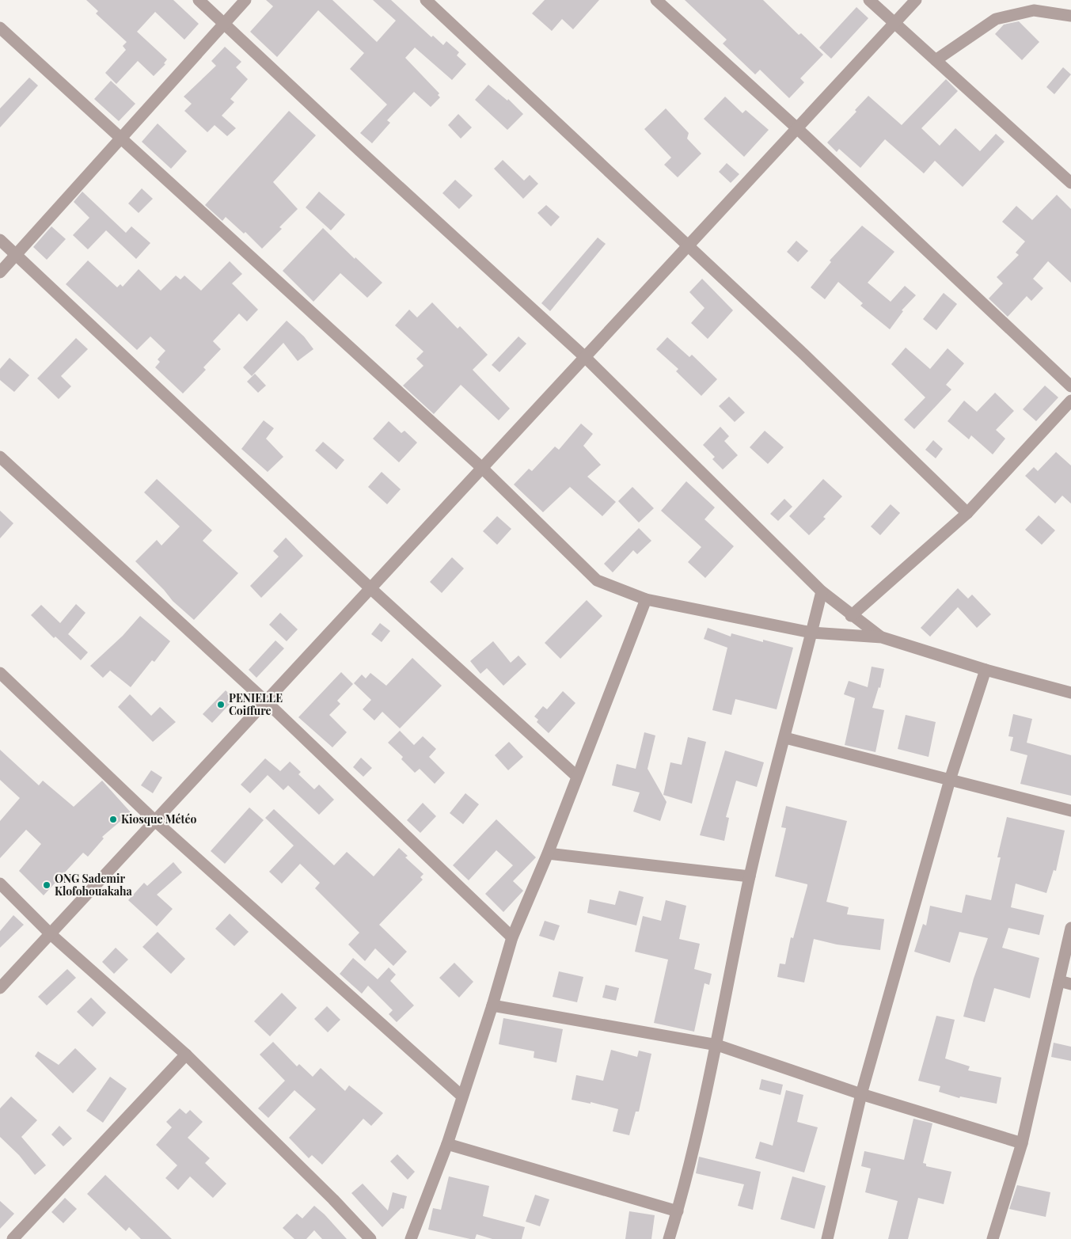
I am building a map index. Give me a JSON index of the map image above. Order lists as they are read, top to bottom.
{
  "places": ["PENIELLE Coiffure", "Kiosque Météo", "ONG Sademir Klofohouakaha"]
}
